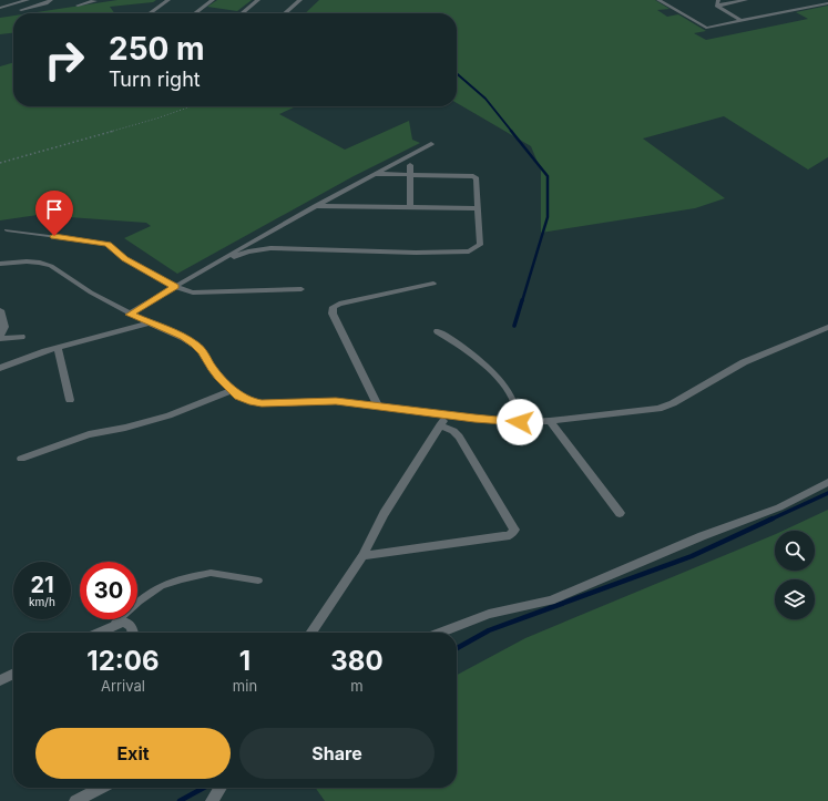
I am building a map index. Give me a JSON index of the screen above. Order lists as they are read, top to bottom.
{
  "page": {
    "turn": ["250 m", "Turn right"],
    "speed": "21 km/h",
    "limit": "30",
    "eta": [
      "12:06",
      "Arrival",
      "1",
      "min",
      "380",
      "m"
    ],
    "buttons": ["Exit", "Share"]
  }
}
